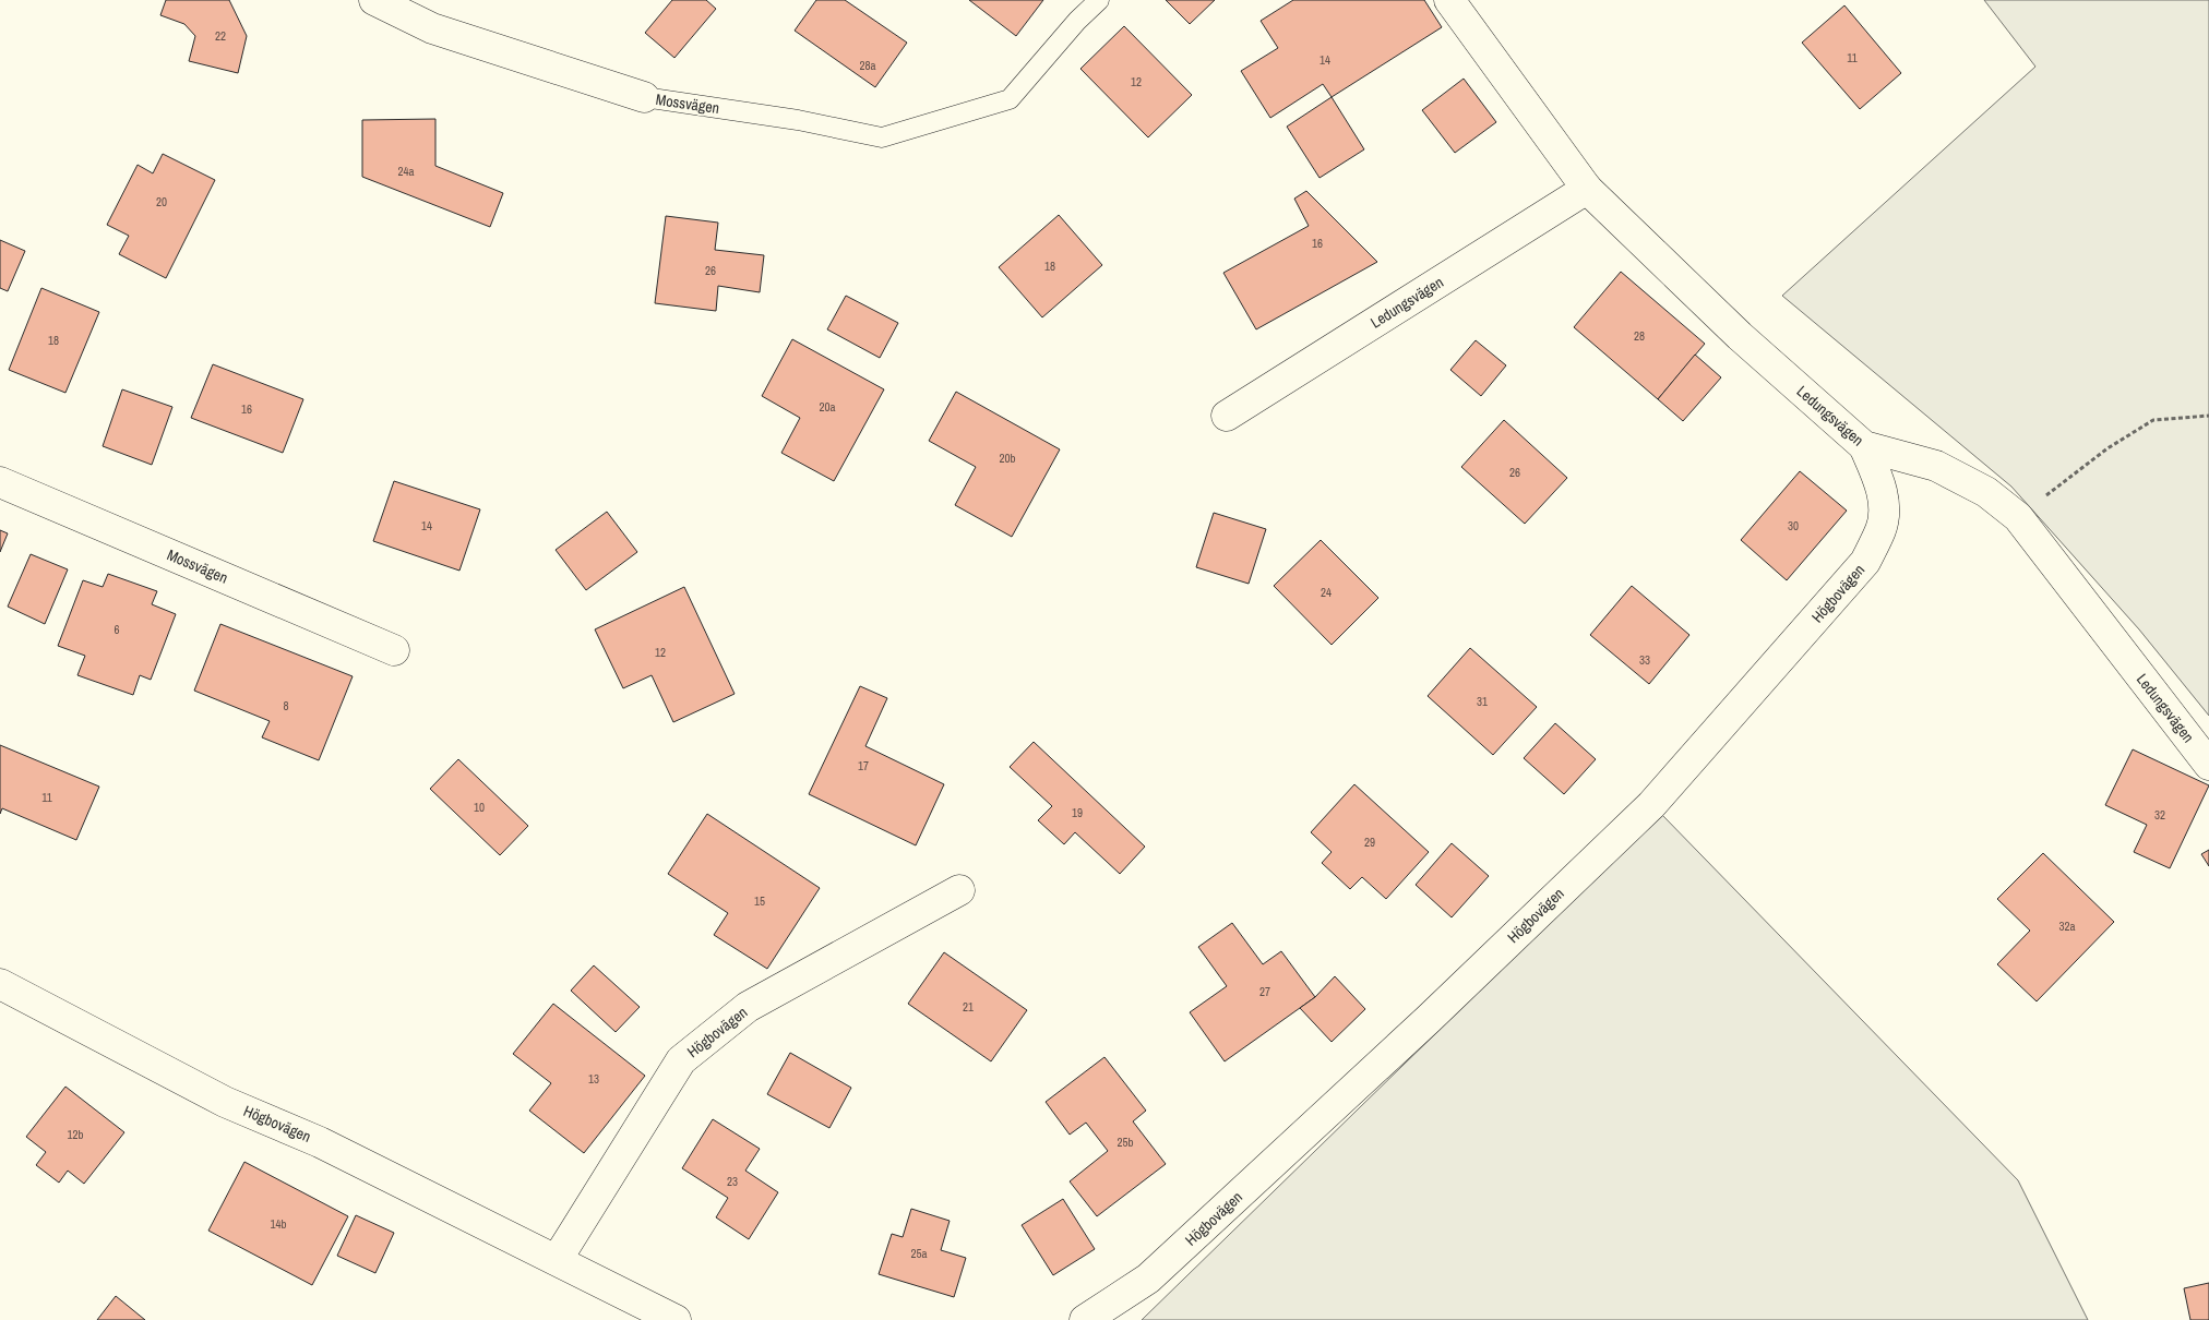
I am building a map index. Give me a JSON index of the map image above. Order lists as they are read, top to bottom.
{
  "streets": {
    "street": ["Mossvägen", "Ledungsvägen", "Högbovägen"]
  },
  "crossings": [
    ["Ledungsvägen", "Högbovägen"]
  ],
  "house_numbers": [
    "22",
    "11",
    "14",
    "28a",
    "12",
    "24a",
    "20",
    "16",
    "18",
    "26",
    "28",
    "18",
    "20a",
    "16",
    "20b",
    "26",
    "14",
    "30",
    "24",
    "6",
    "12",
    "33",
    "31",
    "8",
    "17",
    "11",
    "10",
    "19",
    "32",
    "29",
    "15",
    "32a",
    "27",
    "21",
    "13",
    "12b",
    "25b",
    "23",
    "14b",
    "25a"
  ]
}
